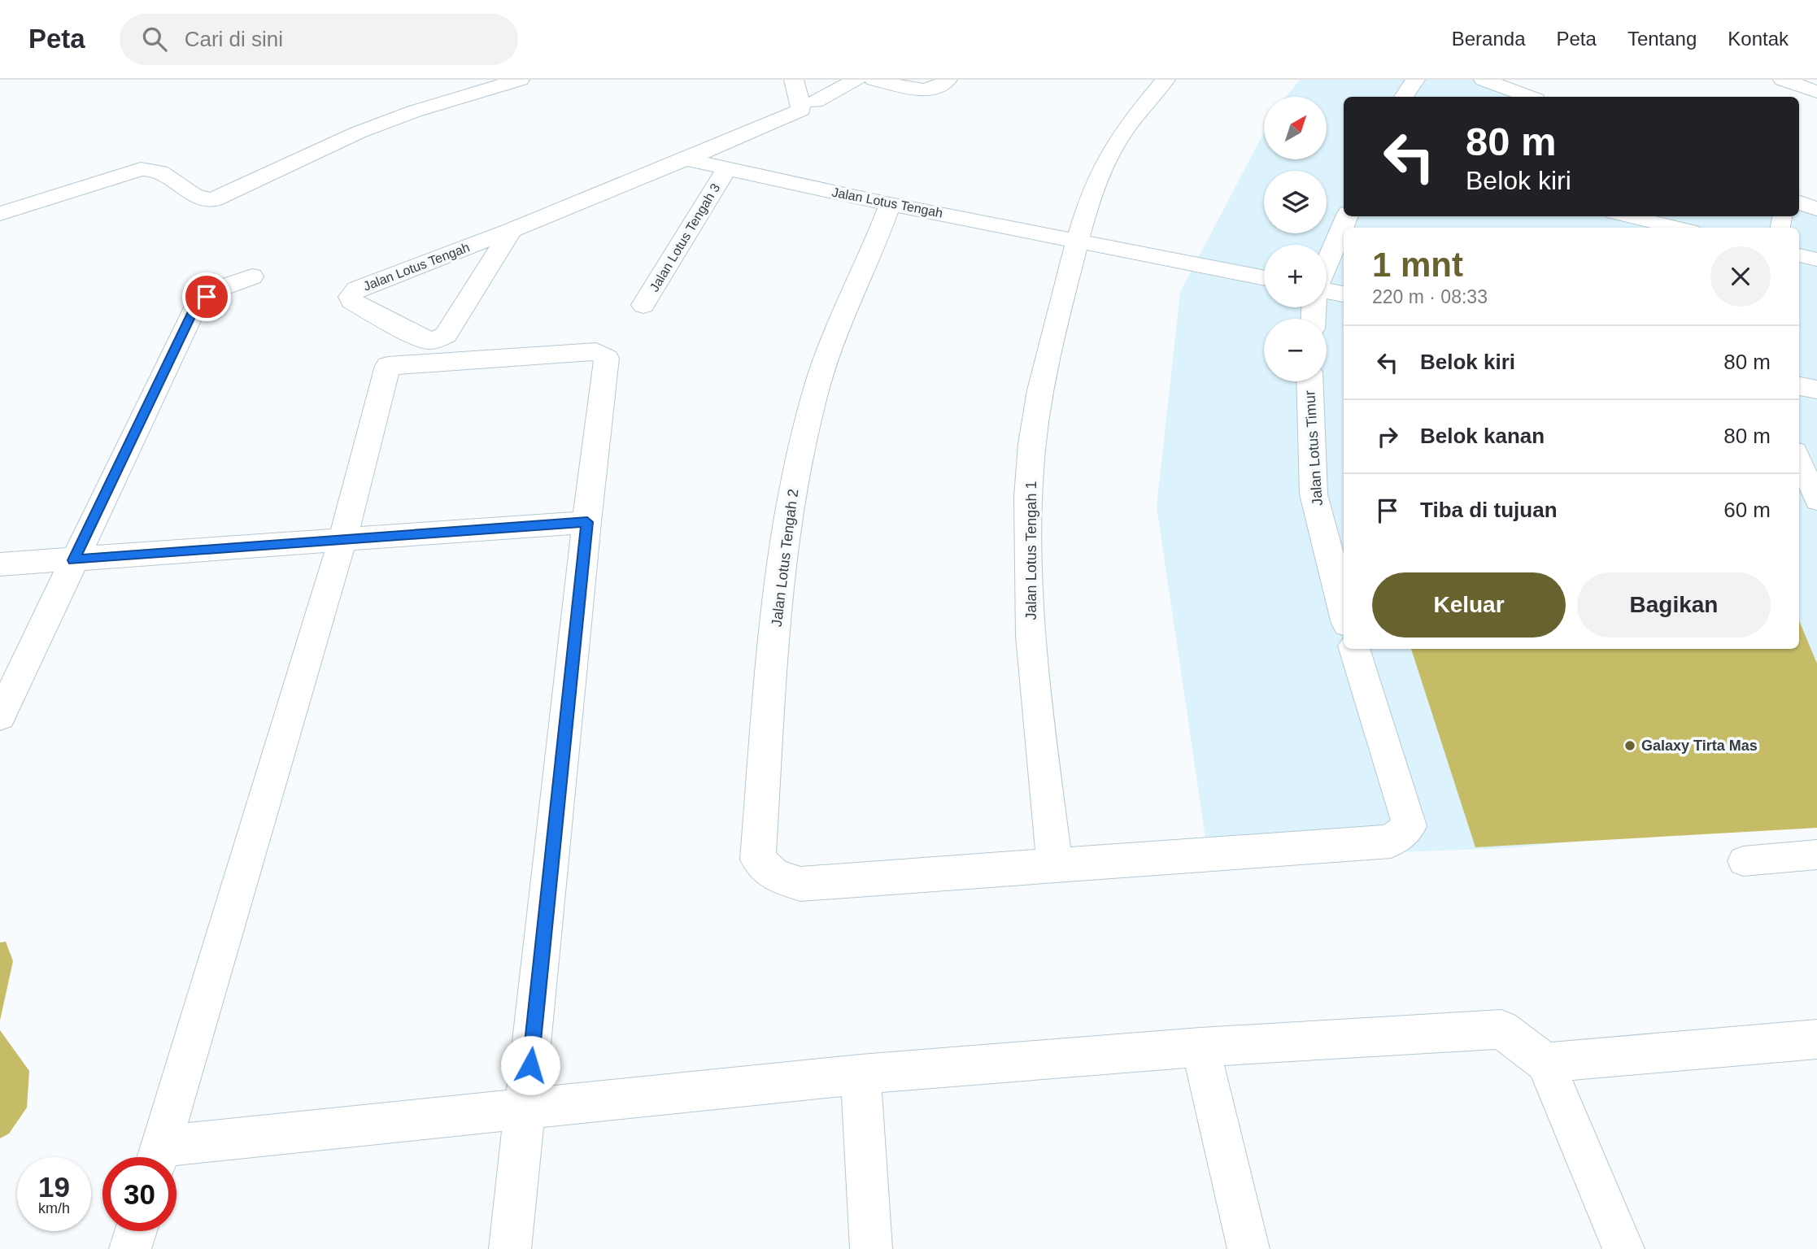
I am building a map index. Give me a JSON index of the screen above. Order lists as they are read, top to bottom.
{
  "streets": {
    "street": [
      "Jalan Lotus Tengah",
      "Jalan Lotus Tengah 3",
      "Jalan Lotus Timur",
      "Jalan Lotus Tengah 1",
      "Jalan Lotus Tengah 2"
    ]
  },
  "crossings": [
    ["Jalan Lotus Tengah", "Jalan Lotus Tengah 3"],
    ["Jalan Lotus Tengah", "Jalan Lotus Tengah 1"],
    ["Jalan Lotus Tengah", "Jalan Lotus Tengah 2"],
    ["Jalan Lotus Tengah 1", "Jalan Lotus Tengah 2"]
  ],
  "places": ["Galaxy Tirta Mas"],
  "north": "top right",
  "page": {
    "header": "Peta",
    "search": "Cari di sini",
    "nav": [
      "Beranda",
      "Peta",
      "Tentang",
      "Kontak"
    ],
    "map_buttons": ["+", "−"],
    "turn": ["80 m", "Belok kiri"],
    "heading": ["1 mnt", "220 m · 08:33"],
    "list": [
      {
        "name": "Belok kiri",
        "value": "80 m"
      },
      {
        "name": "Belok kanan",
        "value": "80 m"
      },
      {
        "name": "Tiba di tujuan",
        "value": "60 m"
      }
    ],
    "buttons": ["Keluar", "Bagikan"],
    "speed": "19 km/h",
    "limit": "30"
  }
}
